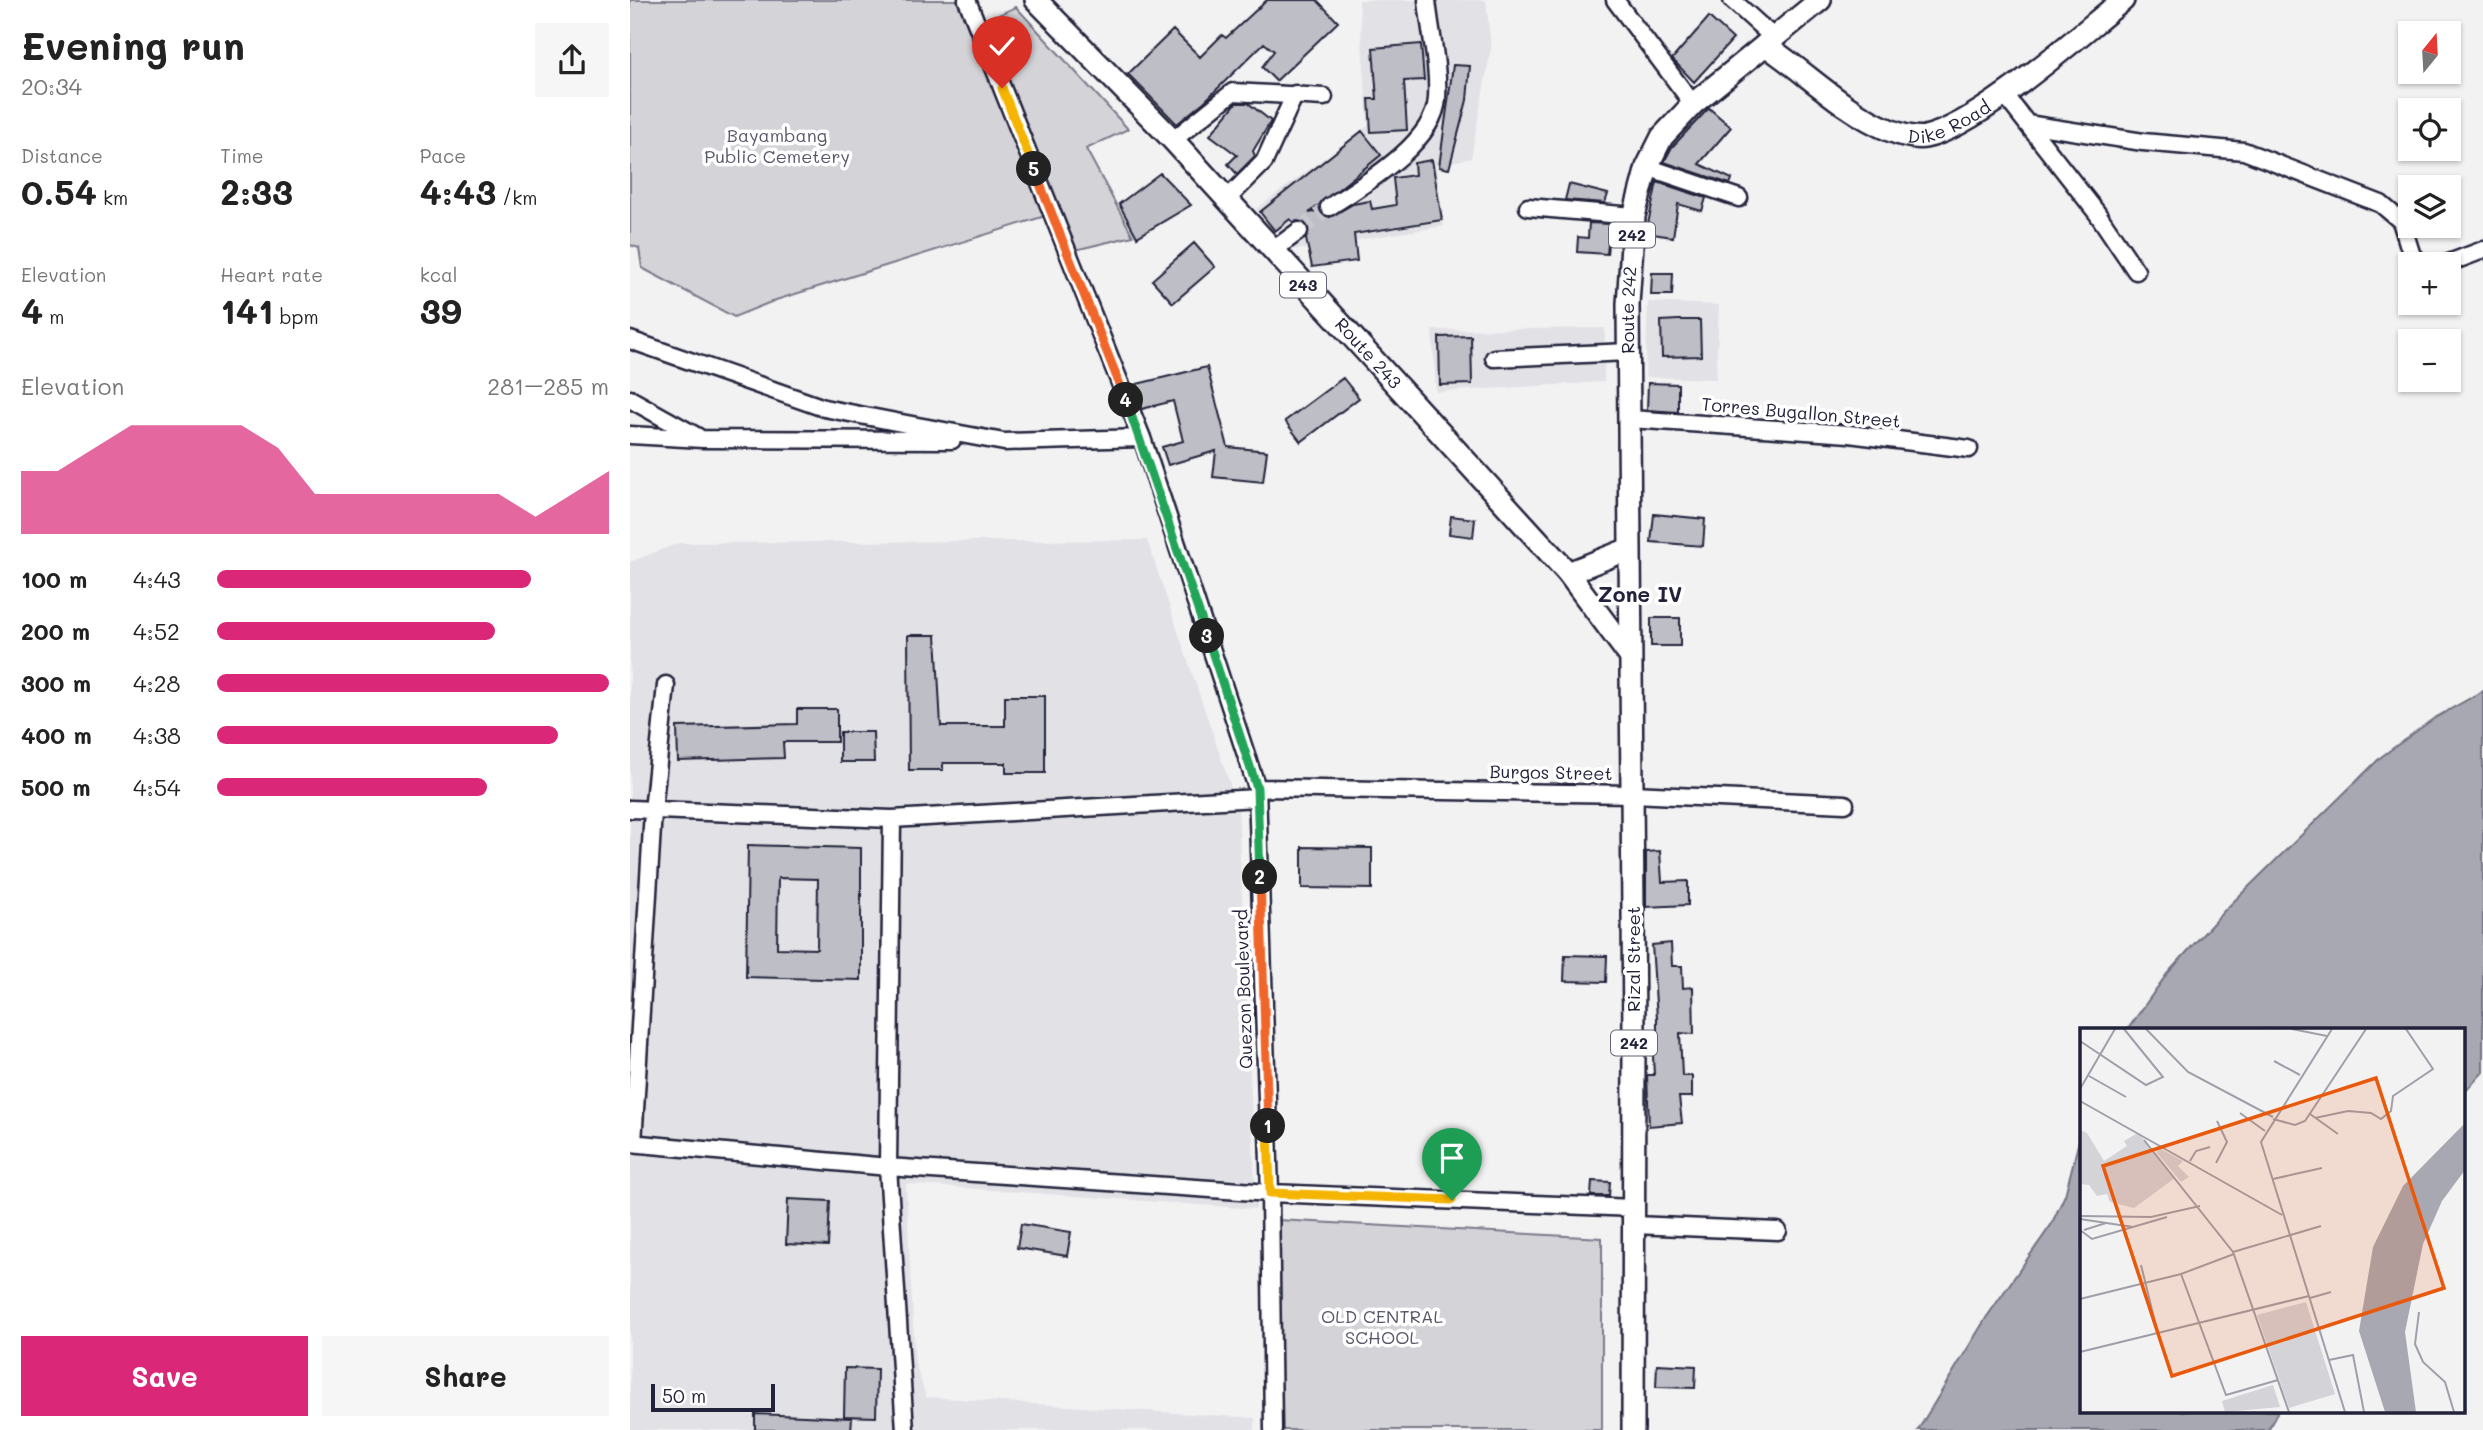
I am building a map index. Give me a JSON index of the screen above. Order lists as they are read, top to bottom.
{
  "streets": {
    "main road": [
      "Dike Road",
      "242",
      "243",
      "Route 242",
      "Route 243",
      "Rizal Street"
    ],
    "street": ["Torres Bugallon Street", "Burgos Street", "Quezon Boulevard"]
  },
  "crossings": [
    ["Dike Road", "Route 242"],
    ["Route 242", "Route 243"],
    ["Route 242", "Torres Bugallon Street"],
    ["Route 242", "Rizal Street"],
    ["Route 243", "Rizal Street"],
    ["Burgos Street", "Rizal Street"],
    ["Burgos Street", "Quezon Boulevard"]
  ],
  "districts": ["Zone IV"],
  "parks": ["Bayambang Public Cemetery", "OLD CENTRAL SCHOOL"],
  "scale_bar": "50 m",
  "north": "top",
  "page": {
    "heading": ["Evening run", "20:34"],
    "map_buttons": ["+", "−"],
    "stats": [
      ["Distance", "0.54 km"],
      ["Time", "2:33"],
      ["Pace", "4:43 /km"],
      ["Elevation", "4 m"],
      ["Heart rate", "141 bpm"],
      ["kcal", "39"]
    ],
    "pins": [
      "5",
      "4",
      "3",
      "2",
      "1"
    ],
    "chart": ["Elevation", "281–285 m"],
    "list": [
      {
        "name": "100 m",
        "note": "4:43"
      },
      {
        "name": "200 m",
        "note": "4:52"
      },
      {
        "name": "300 m",
        "note": "4:28"
      },
      {
        "name": "400 m",
        "note": "4:38"
      },
      {
        "name": "500 m",
        "note": "4:54"
      }
    ],
    "buttons": ["Save", "Share"],
    "scale": "50 m"
  }
}
